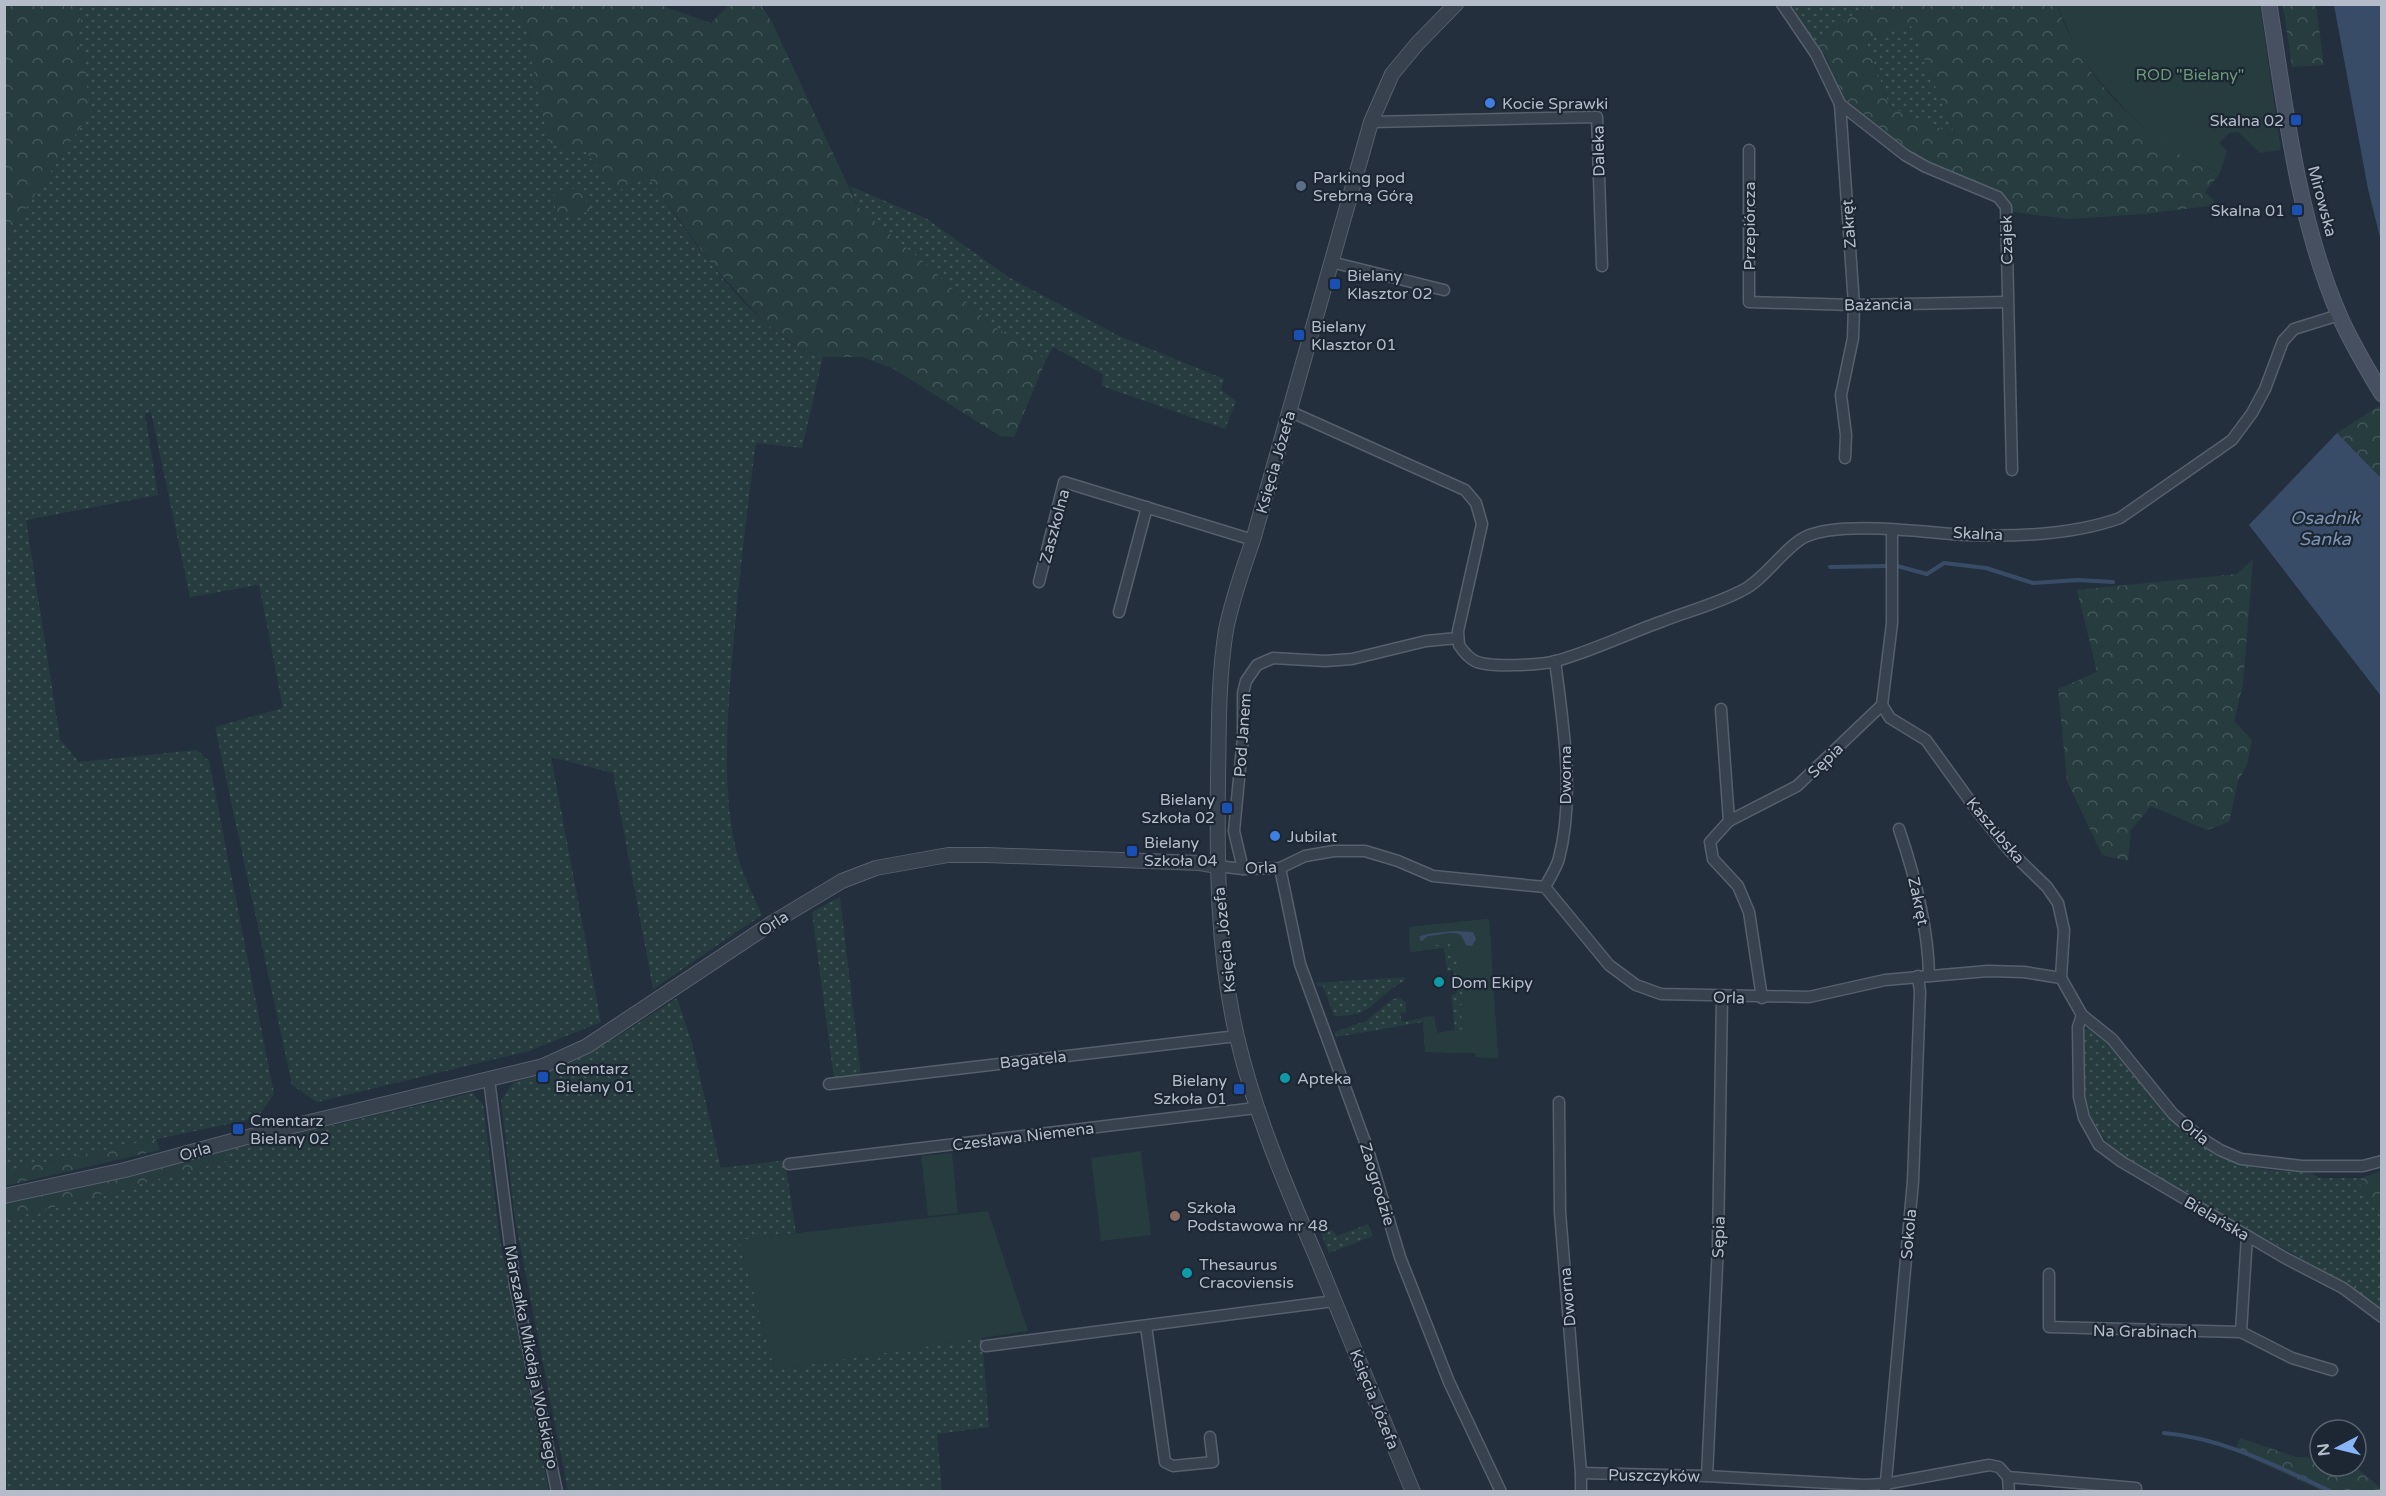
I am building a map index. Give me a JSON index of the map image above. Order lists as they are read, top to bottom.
{
  "streets": {
    "main road": ["Mirowska"],
    "street": [
      "Daleka",
      "Zakręt",
      "Przepiórcza",
      "Czajek",
      "Bażancia",
      "Księcia Józefa",
      "Zaszkolna",
      "Skalna",
      "Pod Janem",
      "Sępia",
      "Dworna",
      "Kaszubska",
      "Orla",
      "Bagatela",
      "Czesława Niemena",
      "Zaogrodzie",
      "Bielańska",
      "Sokola",
      "Na Grabinach",
      "Marszałka Mikołaja Wolskiego",
      "Puszczyków"
    ]
  },
  "crossings": [
    ["Daleka", "Księcia Józefa"],
    ["Mirowska", "Skalna"],
    ["Zakręt", "Czajek"],
    ["Zakręt", "Bażancia"],
    ["Zakręt", "Orla"],
    ["Zakręt", "Sokola"],
    ["Przepiórcza", "Bażancia"],
    ["Czajek", "Bażancia"],
    ["Księcia Józefa", "Zaszkolna"],
    ["Księcia Józefa", "Orla"],
    ["Księcia Józefa", "Bagatela"],
    ["Księcia Józefa", "Czesława Niemena"],
    ["Skalna", "Dworna"],
    ["Pod Janem", "Orla"],
    ["Sępia", "Kaszubska"],
    ["Sępia", "Orla"],
    ["Sępia", "Puszczyków"],
    ["Dworna", "Orla"],
    ["Dworna", "Puszczyków"],
    ["Kaszubska", "Orla"],
    ["Orla", "Zaogrodzie"],
    ["Orla", "Bielańska"],
    ["Orla", "Sokola"],
    ["Orla", "Marszałka Mikołaja Wolskiego"],
    ["Sokola", "Puszczyków"]
  ],
  "water": ["Osadnik Sanka"],
  "parks": ["ROD \"Bielany\""],
  "places": {
    "other": [
      "Kocie Sprawki",
      "Parking pod Srebrną Górą",
      "Jubilat",
      "Dom Ekipy",
      "Apteka",
      "Szkoła Podstawowa nr 48",
      "Thesaurus Cracoviensis"
    ],
    "transit": [
      "Skalna 02",
      "Skalna 01",
      "Bielany Klasztor 02",
      "Bielany Klasztor 01",
      "Bielany Szkoła 02",
      "Bielany Szkoła 04",
      "Cmentarz Bielany 01",
      "Bielany Szkoła 01",
      "Cmentarz Bielany 02"
    ]
  },
  "north": "left"
}
